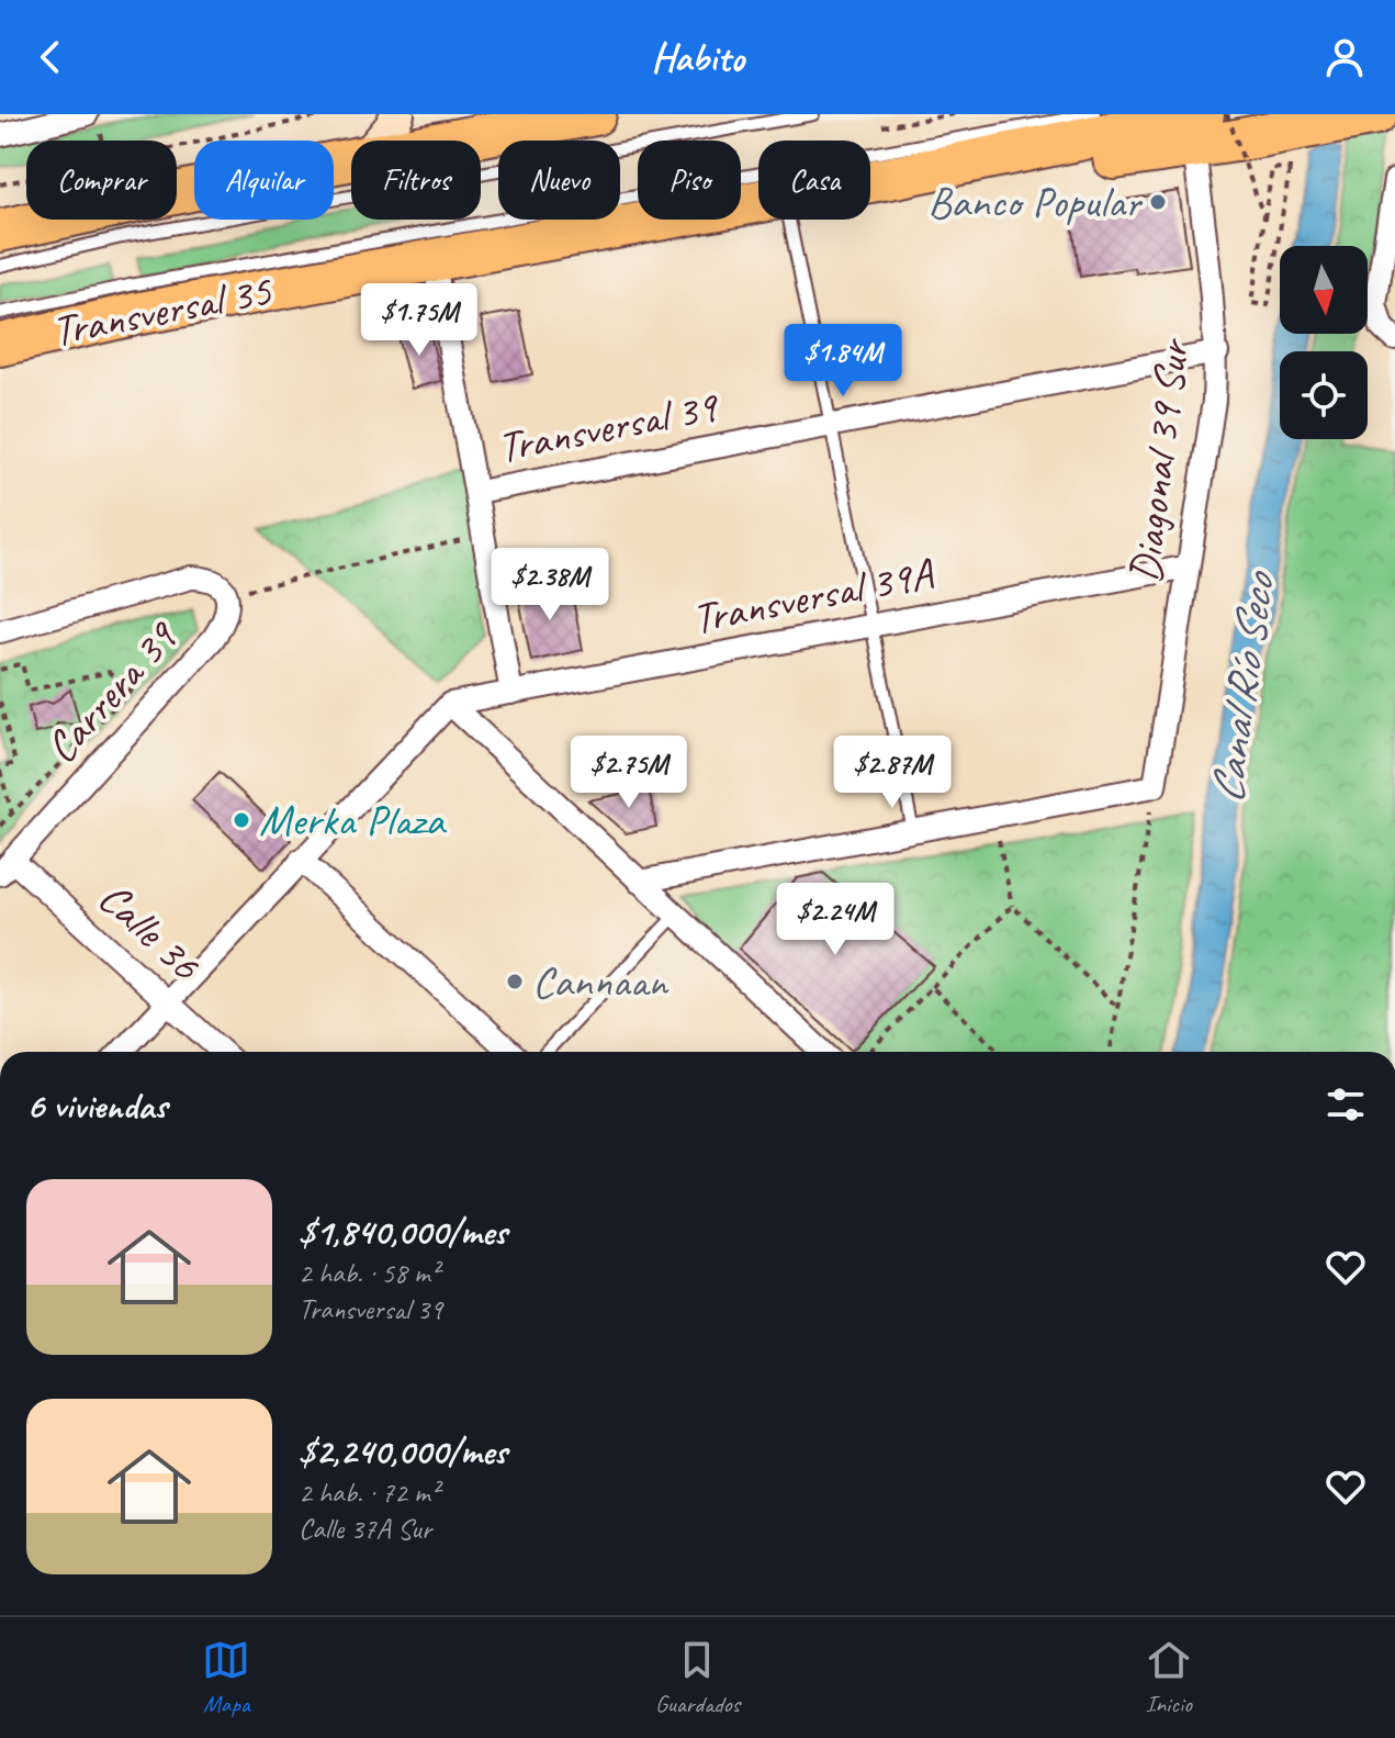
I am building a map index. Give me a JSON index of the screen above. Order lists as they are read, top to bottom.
{
  "streets": {
    "highway": ["Transversal 35"],
    "street": [
      "Transversal 39",
      "Diagonal 39 Sur",
      "Transversal 39A",
      "Carrera 39",
      "Calle 36"
    ]
  },
  "crossings": [
    ["Transversal 35", "Diagonal 39 Sur"],
    ["Transversal 39", "Diagonal 39 Sur"],
    ["Diagonal 39 Sur", "Transversal 39A"],
    ["Carrera 39", "Calle 36"]
  ],
  "water": ["Canal Río Seco"],
  "places": ["Banco Popular", "Merka Plaza", "Cannaan"],
  "north": "bottom",
  "page": {
    "header": "Habito",
    "chip": [
      "Comprar",
      "Alquilar",
      "Filtros",
      "Nuevo",
      "Piso",
      "Casa"
    ],
    "price": [
      "$1.75M",
      "$1.84M",
      "$2.38M",
      "$2.75M",
      "$2.87M",
      "$2.24M"
    ],
    "heading": "6 viviendas",
    "list": [
      {
        "name": "$1,840,000/mes",
        "note": "2 hab. · 58 m² · Transversal 39"
      },
      {
        "name": "$2,240,000/mes",
        "note": "2 hab. · 72 m² · Calle 37A Sur"
      }
    ],
    "tabs": ["Mapa", "Guardados", "Inicio"]
  }
}
